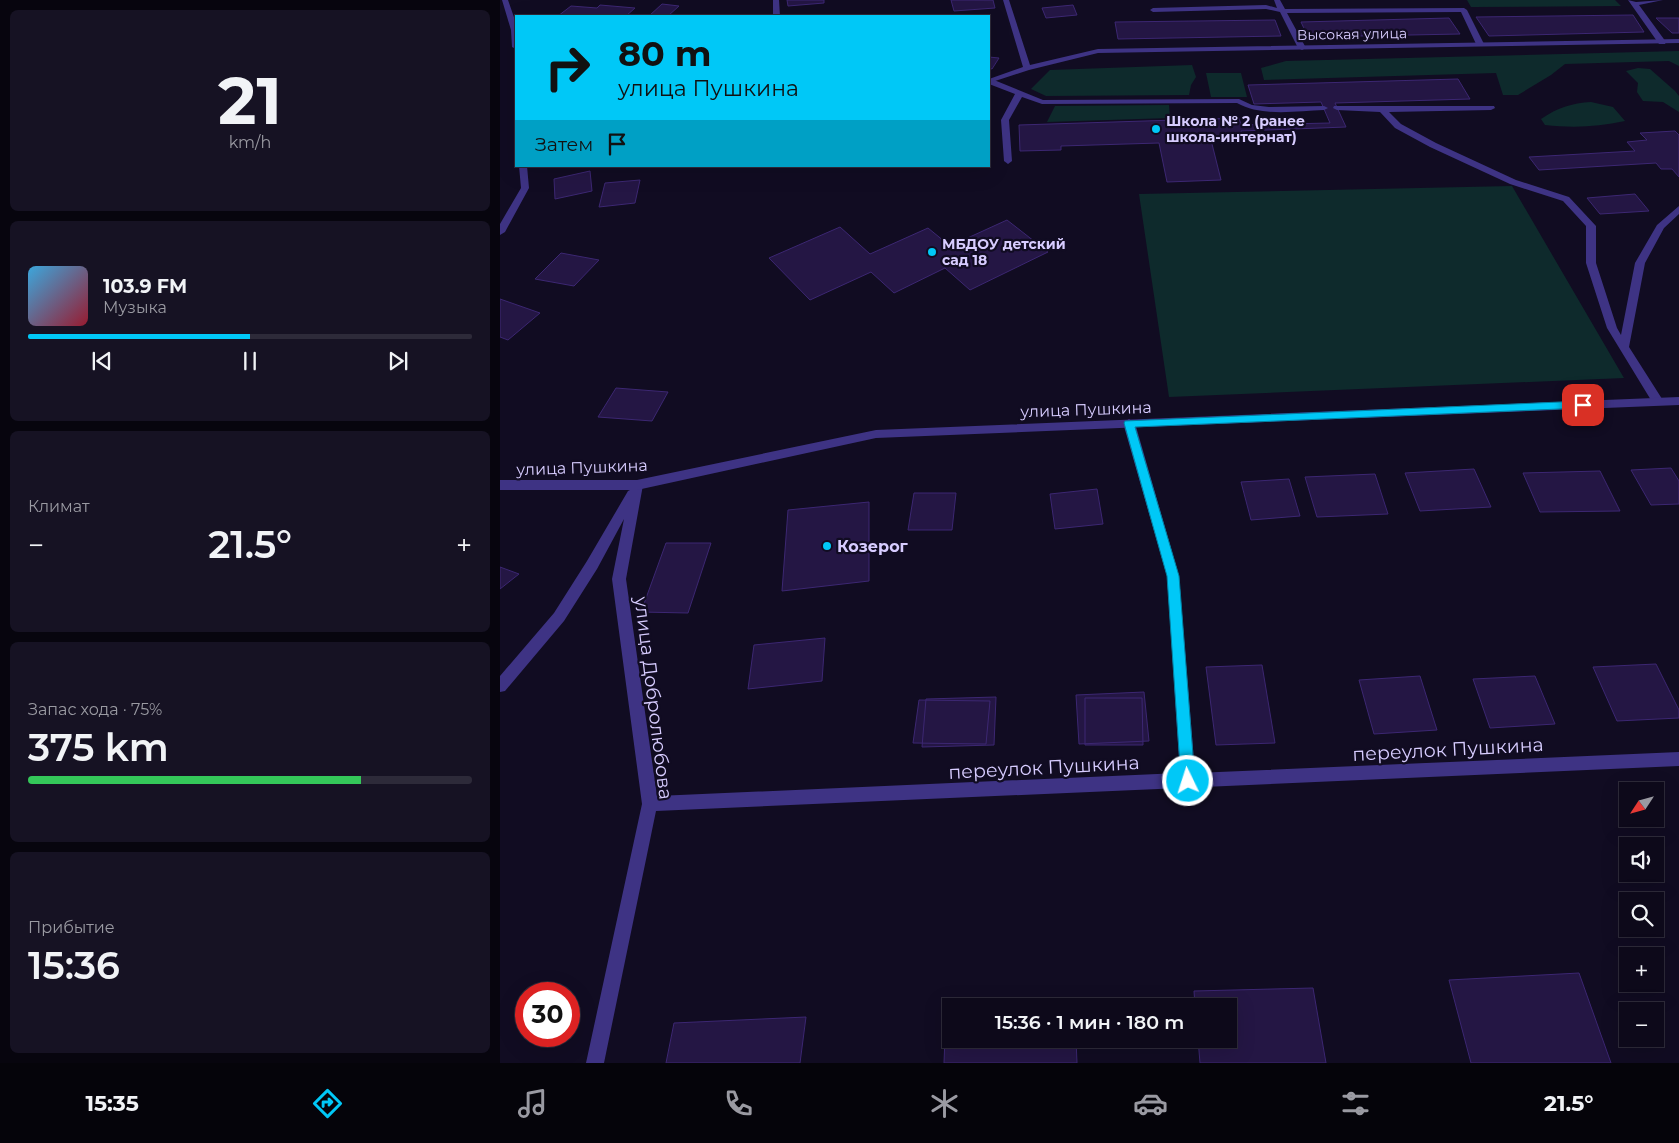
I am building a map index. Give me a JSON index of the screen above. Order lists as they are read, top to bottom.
{
  "streets": {
    "street": [
      "Высокая улица",
      "улица Пушкина",
      "улица Добролюбова",
      "переулок Пушкина"
    ]
  },
  "crossings": [
    ["улица Пушкина", "улица Добролюбова"],
    ["улица Добролюбова", "переулок Пушкина"]
  ],
  "places": ["Школа № 2 (ранее школа-интернат)", "МБДОУ детский сад 18", "Козерог"],
  "north": "bottom left",
  "page": {
    "tile": [
      ["21", "km/h"],
      "Климат",
      ["Запас хода · 75%", "375 km"],
      ["Прибытие", "15:36"]
    ],
    "turn": ["80 m", "улица Пушкина"],
    "then": "Затем",
    "song": ["103.9 FM", "Музыка"],
    "heat": ["−", "21.5°", "+"],
    "map_buttons": ["+", "−"],
    "limit": "30",
    "trip": "15:36 · 1 мин · 180 m",
    "tabs": ["15:35", "21.5°"]
  }
}
